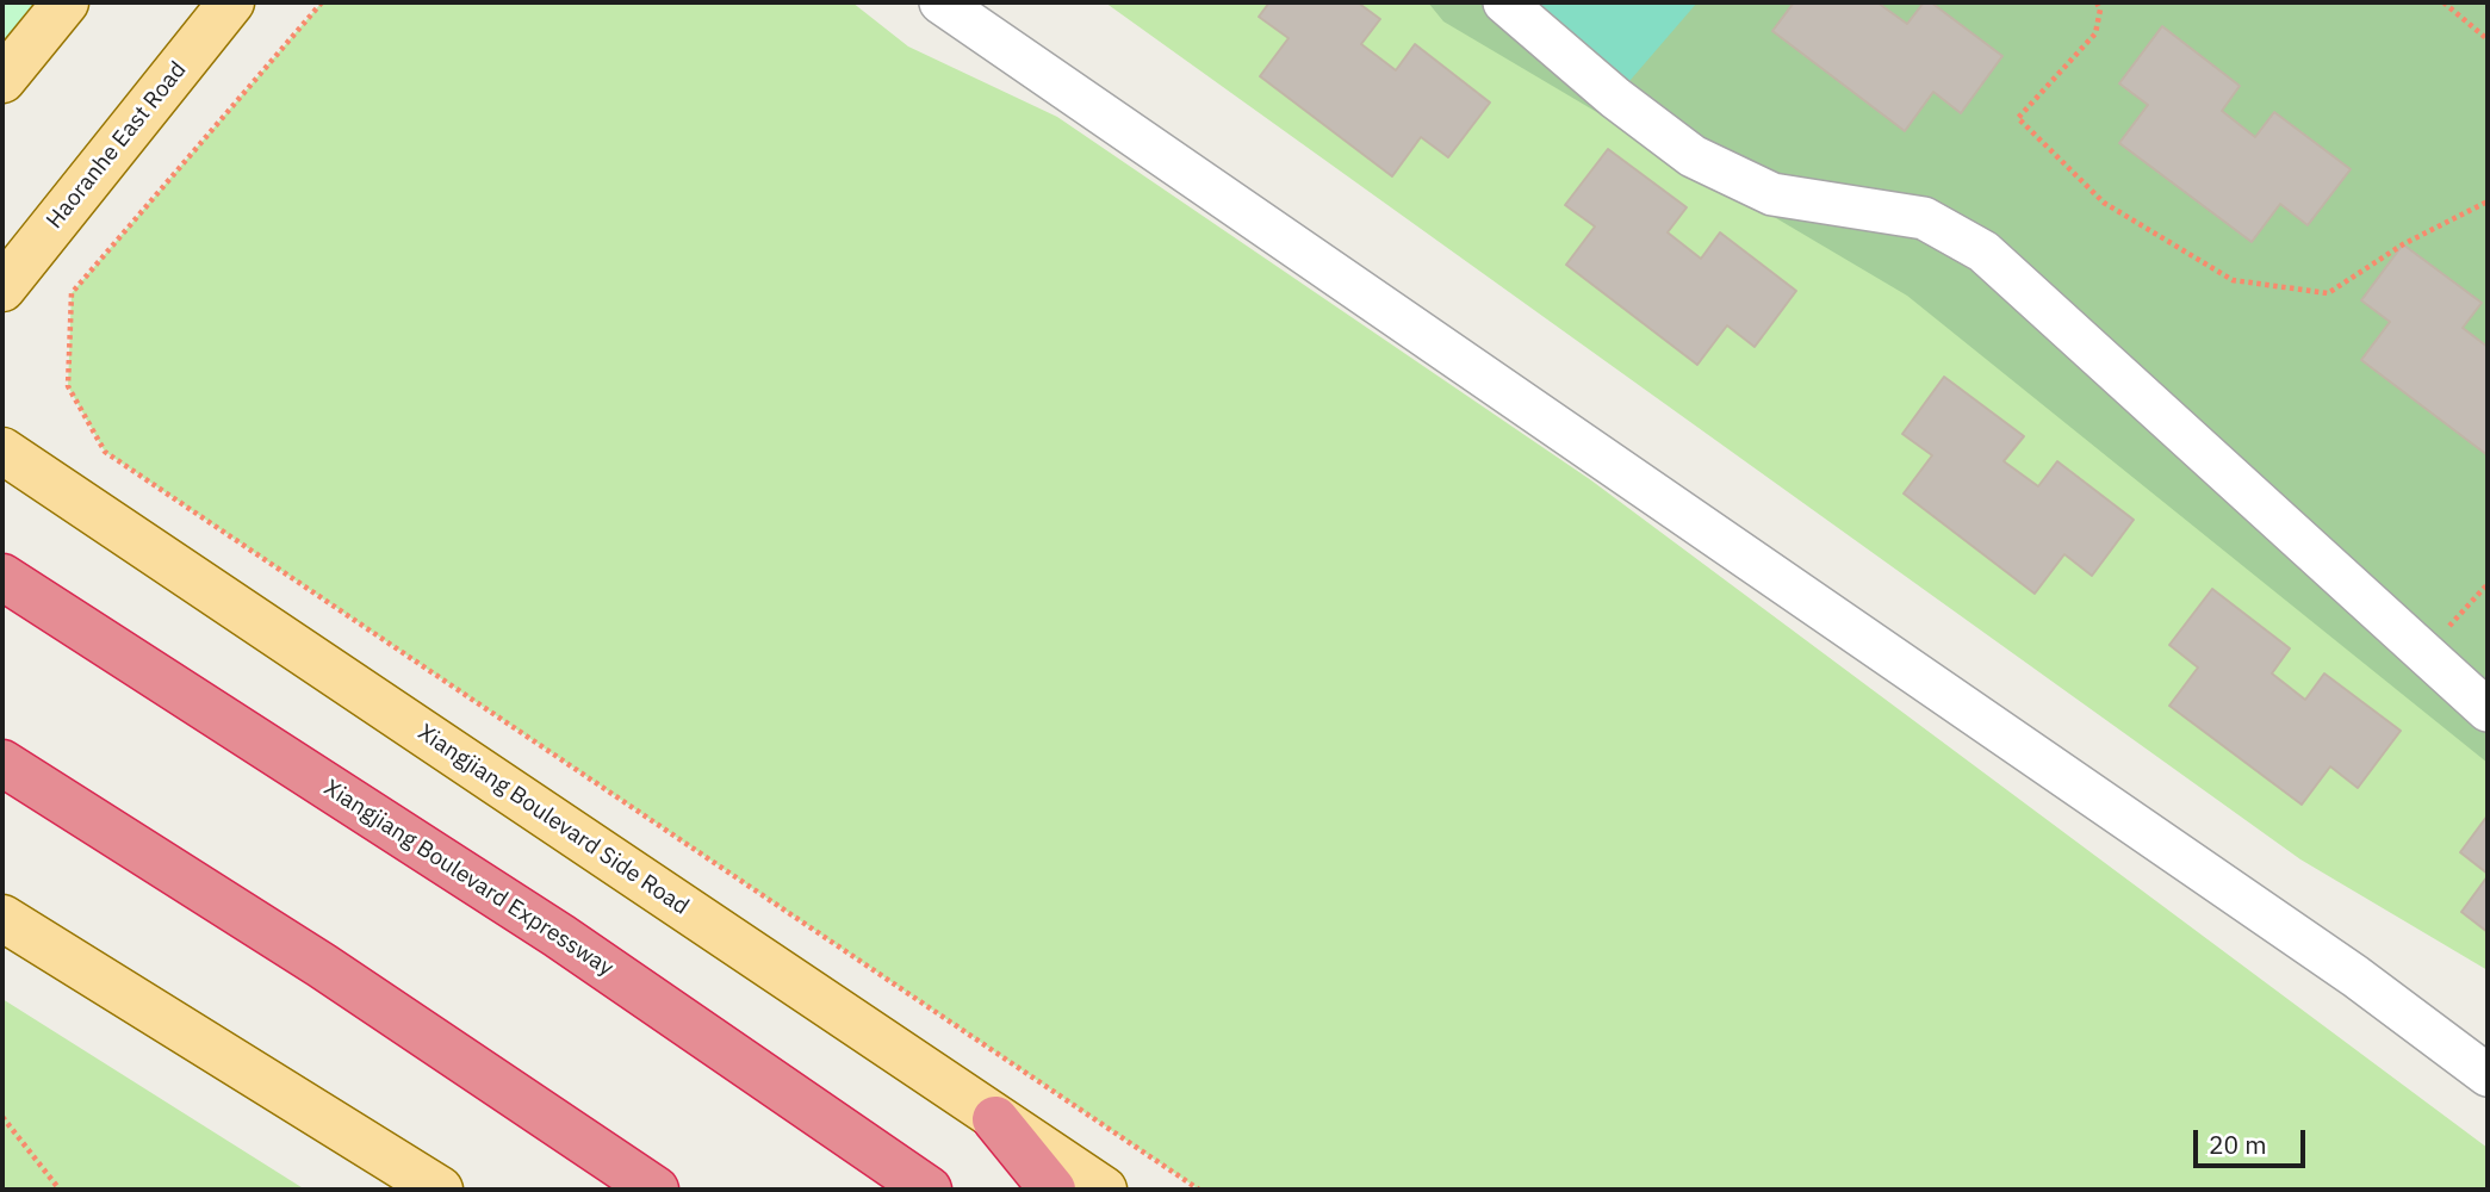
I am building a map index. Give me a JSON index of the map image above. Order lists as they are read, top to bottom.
{
  "streets": {
    "highway": ["Xiangjiang Boulevard Expressway"],
    "main road": ["Haoranhe East Road", "Xiangjiang Boulevard Side Road"]
  },
  "scale_bar": "20 m"
}
